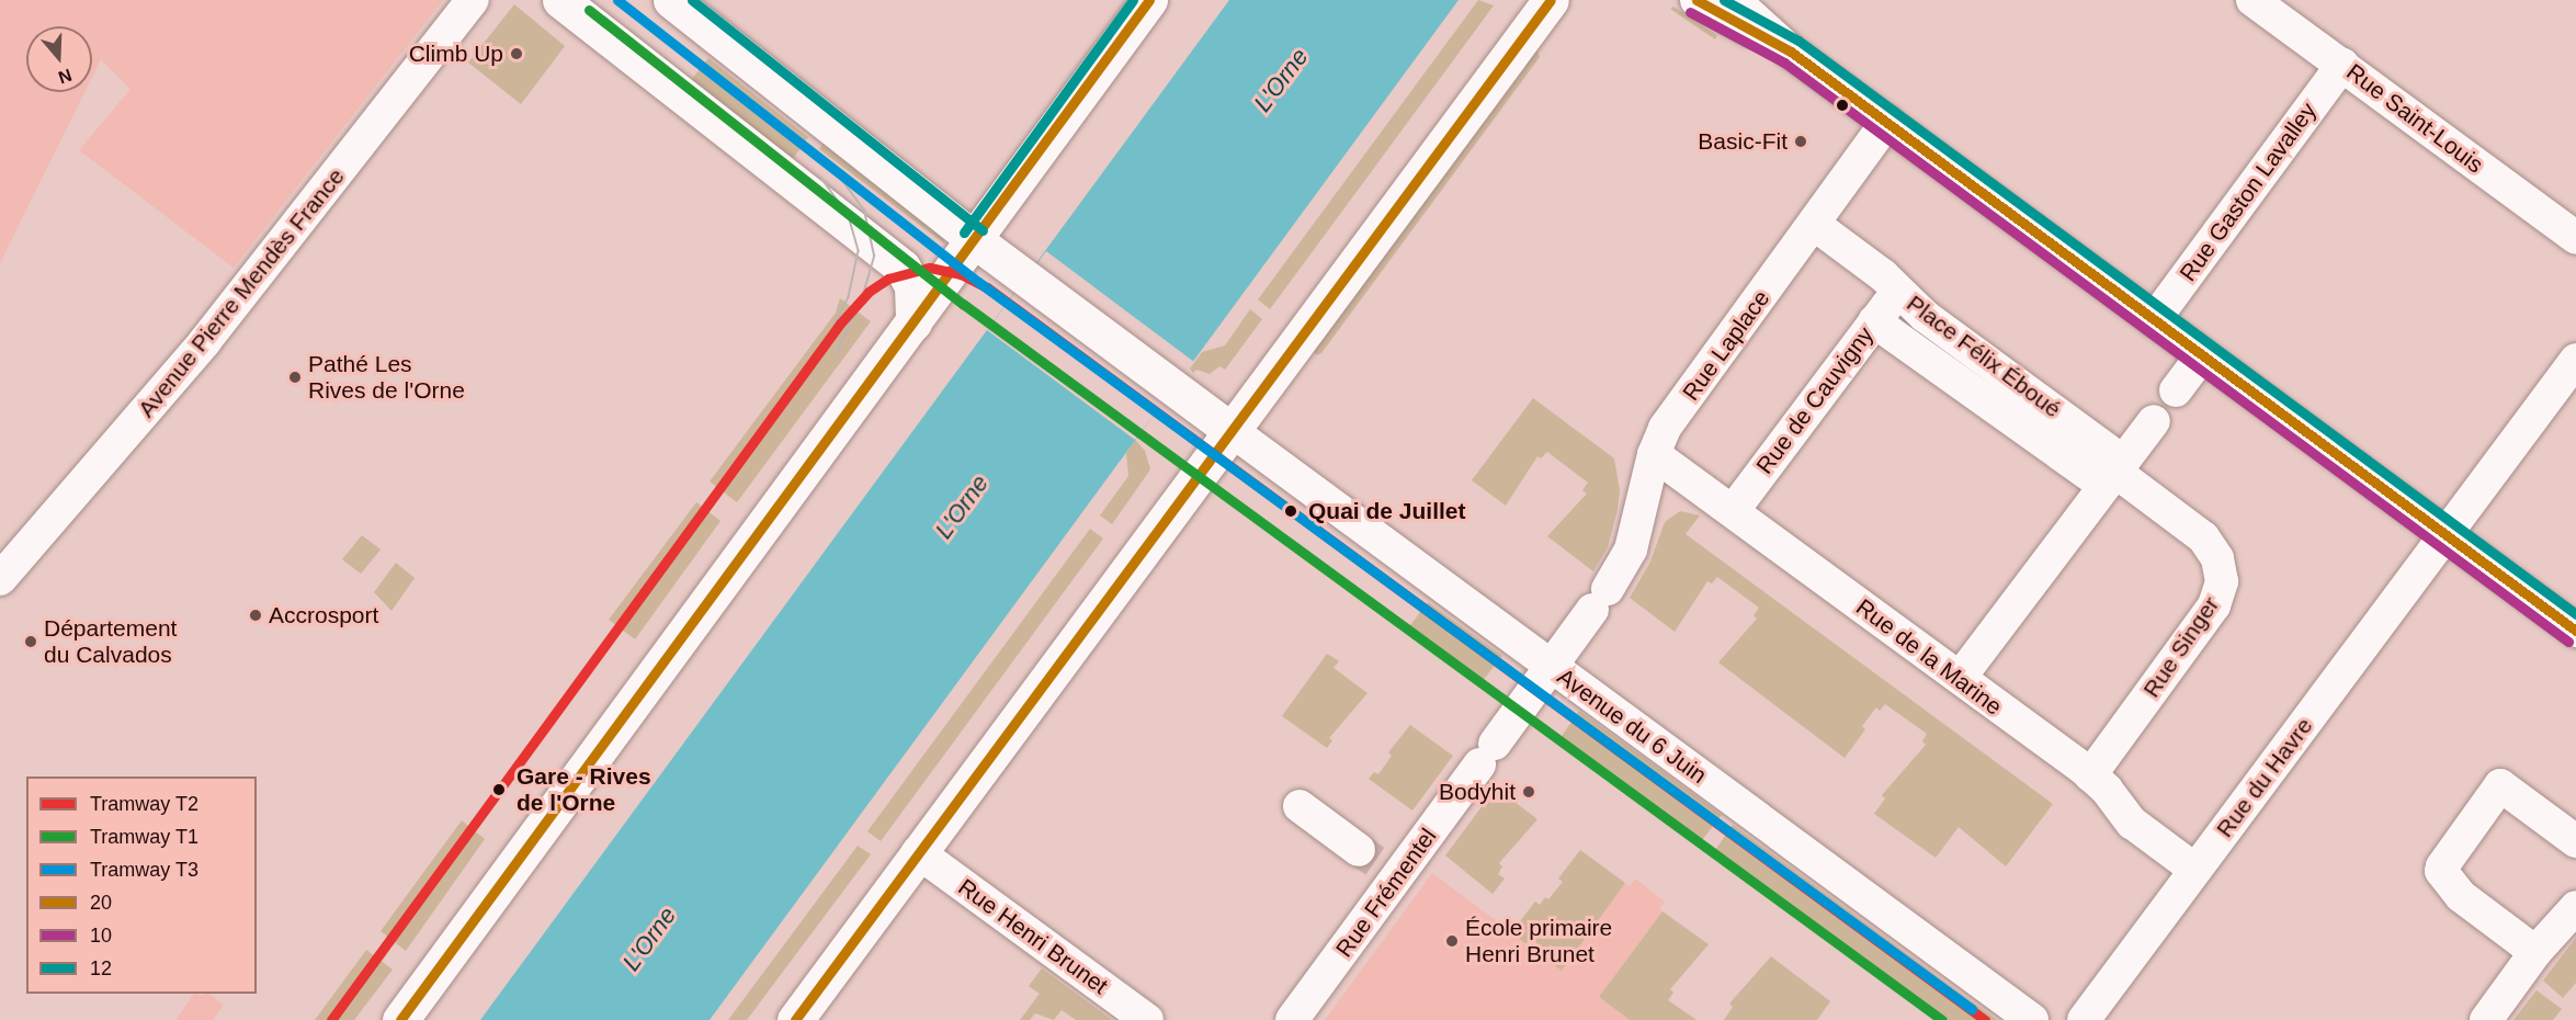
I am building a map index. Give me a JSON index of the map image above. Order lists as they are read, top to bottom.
{
  "streets": {
    "street": [
      "Rue Saint-Louis",
      "Rue Gaston Lavalley",
      "Avenue Pierre Mendès France",
      "Rue Laplace",
      "Place Félix Éboué",
      "Rue de Cauvigny",
      "Rue Singer",
      "Rue de la Marine",
      "Avenue du 6 Juin",
      "Rue du Havre",
      "Rue Frémentel",
      "Rue Henri Brunet"
    ]
  },
  "crossings": [
    ["Rue Saint-Louis", "Rue Gaston Lavalley"],
    ["Rue Laplace", "Place Félix Éboué"],
    ["Rue Laplace", "Rue de la Marine"],
    ["Rue Laplace", "Avenue du 6 Juin"],
    ["Rue Laplace", "Rue Frémentel"],
    ["Place Félix Éboué", "Rue de Cauvigny"],
    ["Place Félix Éboué", "Rue Singer"],
    ["Rue de Cauvigny", "Rue de la Marine"],
    ["Rue Singer", "Rue de la Marine"],
    ["Rue de la Marine", "Rue du Havre"],
    ["Avenue du 6 Juin", "Rue Frémentel"]
  ],
  "water": ["L'Orne"],
  "places": [
    "Climb Up",
    "Basic-Fit",
    "Pathé Les Rives de l'Orne",
    "Quai de Juillet",
    "Accrosport",
    "Département du Calvados",
    "Gare - Rives de l'Orne",
    "Bodyhit",
    "École primaire Henri Brunet"
  ],
  "lines": [
    "tram line T3",
    "transit line 20",
    "transit line 12",
    "tram line T1",
    "transit line 10",
    "tram line T2"
  ],
  "legend": [
    "Tramway T2",
    "Tramway T1",
    "Tramway T3",
    "20",
    "10",
    "12"
  ],
  "north": "bottom"
}
